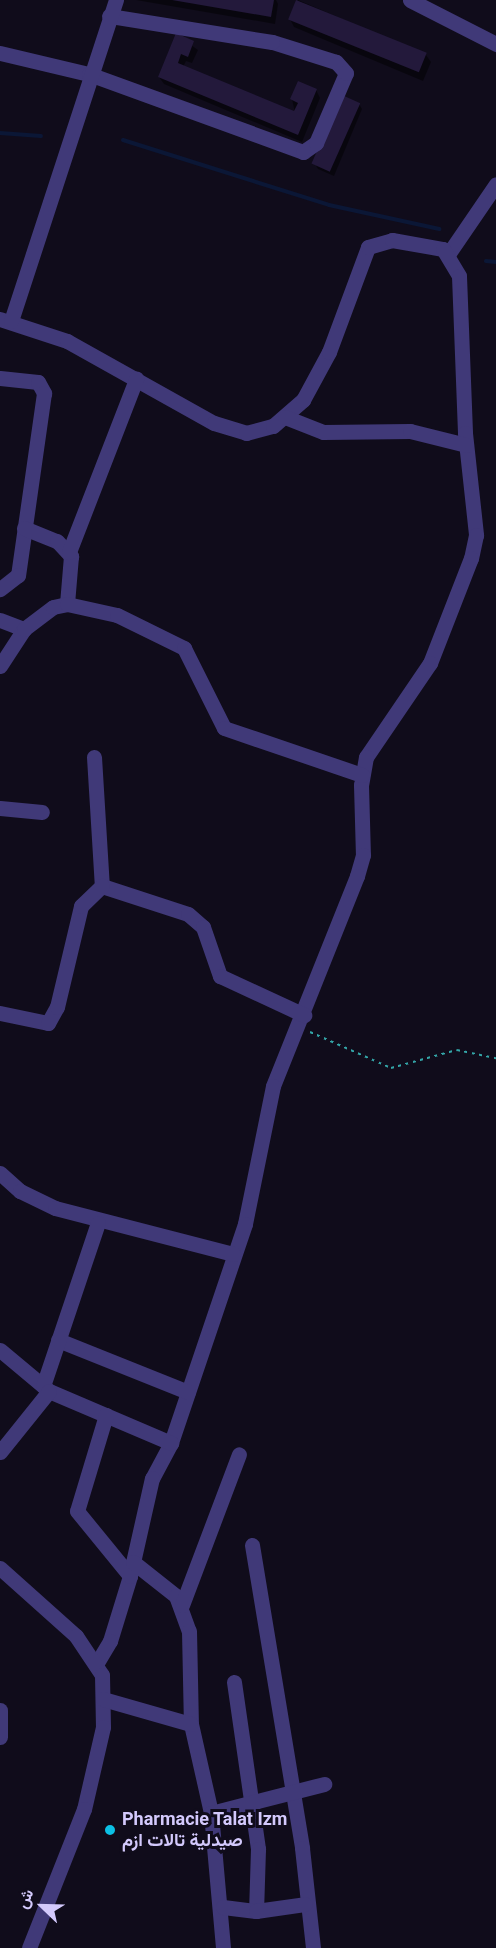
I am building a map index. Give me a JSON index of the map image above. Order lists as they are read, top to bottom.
{
  "places": ["Pharmacie Talat Izm صيدلية تالات ازم"],
  "north": "top left"
}
